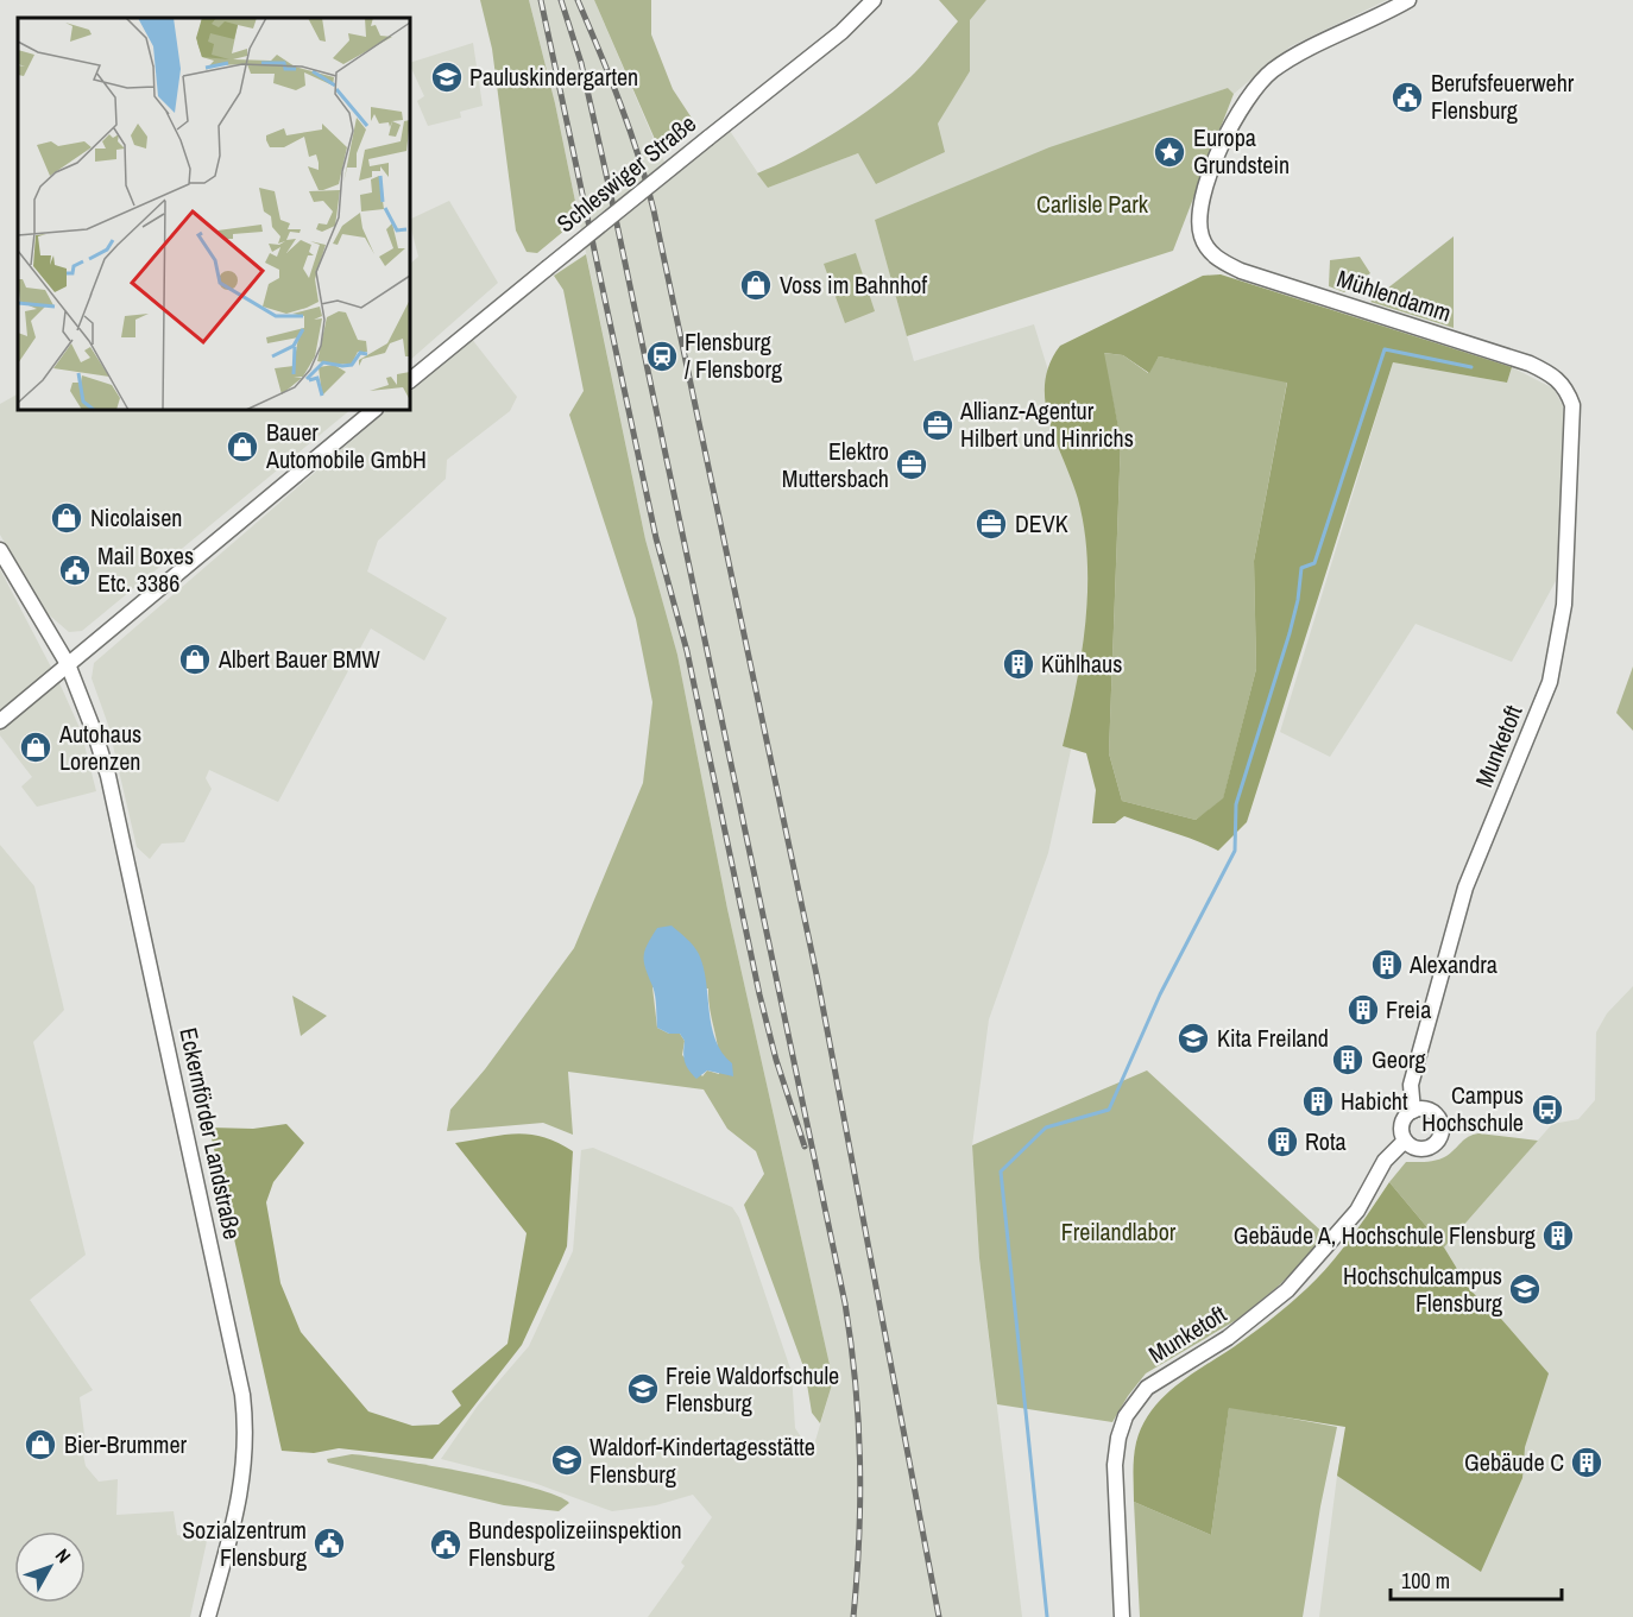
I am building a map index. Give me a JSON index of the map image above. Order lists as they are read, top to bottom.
{
  "streets": {
    "street": [
      "Schleswiger Straße",
      "Mühlendamm",
      "Munketoft",
      "Eckernförder Landstraße"
    ]
  },
  "crossings": [
    ["Mühlendamm", "Munketoft"]
  ],
  "parks": ["Carlisle Park", "Freilandlabor"],
  "places": {
    "school or university": [
      "Pauluskindergarten",
      "Kita Freiland",
      "Hochschulcampus Flensburg",
      "Freie Waldorfschule Flensburg",
      "Waldorf-Kindertagesstätte Flensburg"
    ],
    "public building": [
      "Berufsfeuerwehr Flensburg",
      "Mail Boxes Etc. 3386",
      "Sozialzentrum Flensburg",
      "Bundespolizeiinspektion Flensburg"
    ],
    "place": ["Europa Grundstein"],
    "shop": [
      "Voss im Bahnhof",
      "Bauer Automobile GmbH",
      "Nicolaisen",
      "Albert Bauer BMW",
      "Autohaus Lorenzen",
      "Bier-Brummer"
    ],
    "station": ["Flensburg / Flensborg"],
    "office": ["Allianz-Agentur Hilbert und Hinrichs", "Elektro Muttersbach", "DEVK"],
    "building": [
      "Kühlhaus",
      "Alexandra",
      "Freia",
      "Georg",
      "Habicht",
      "Rota",
      "Gebäude A, Hochschule Flensburg",
      "Gebäude C"
    ],
    "bus stop": ["Campus Hochschule"]
  },
  "scale_bar": "100 m",
  "north": "top right"
}
